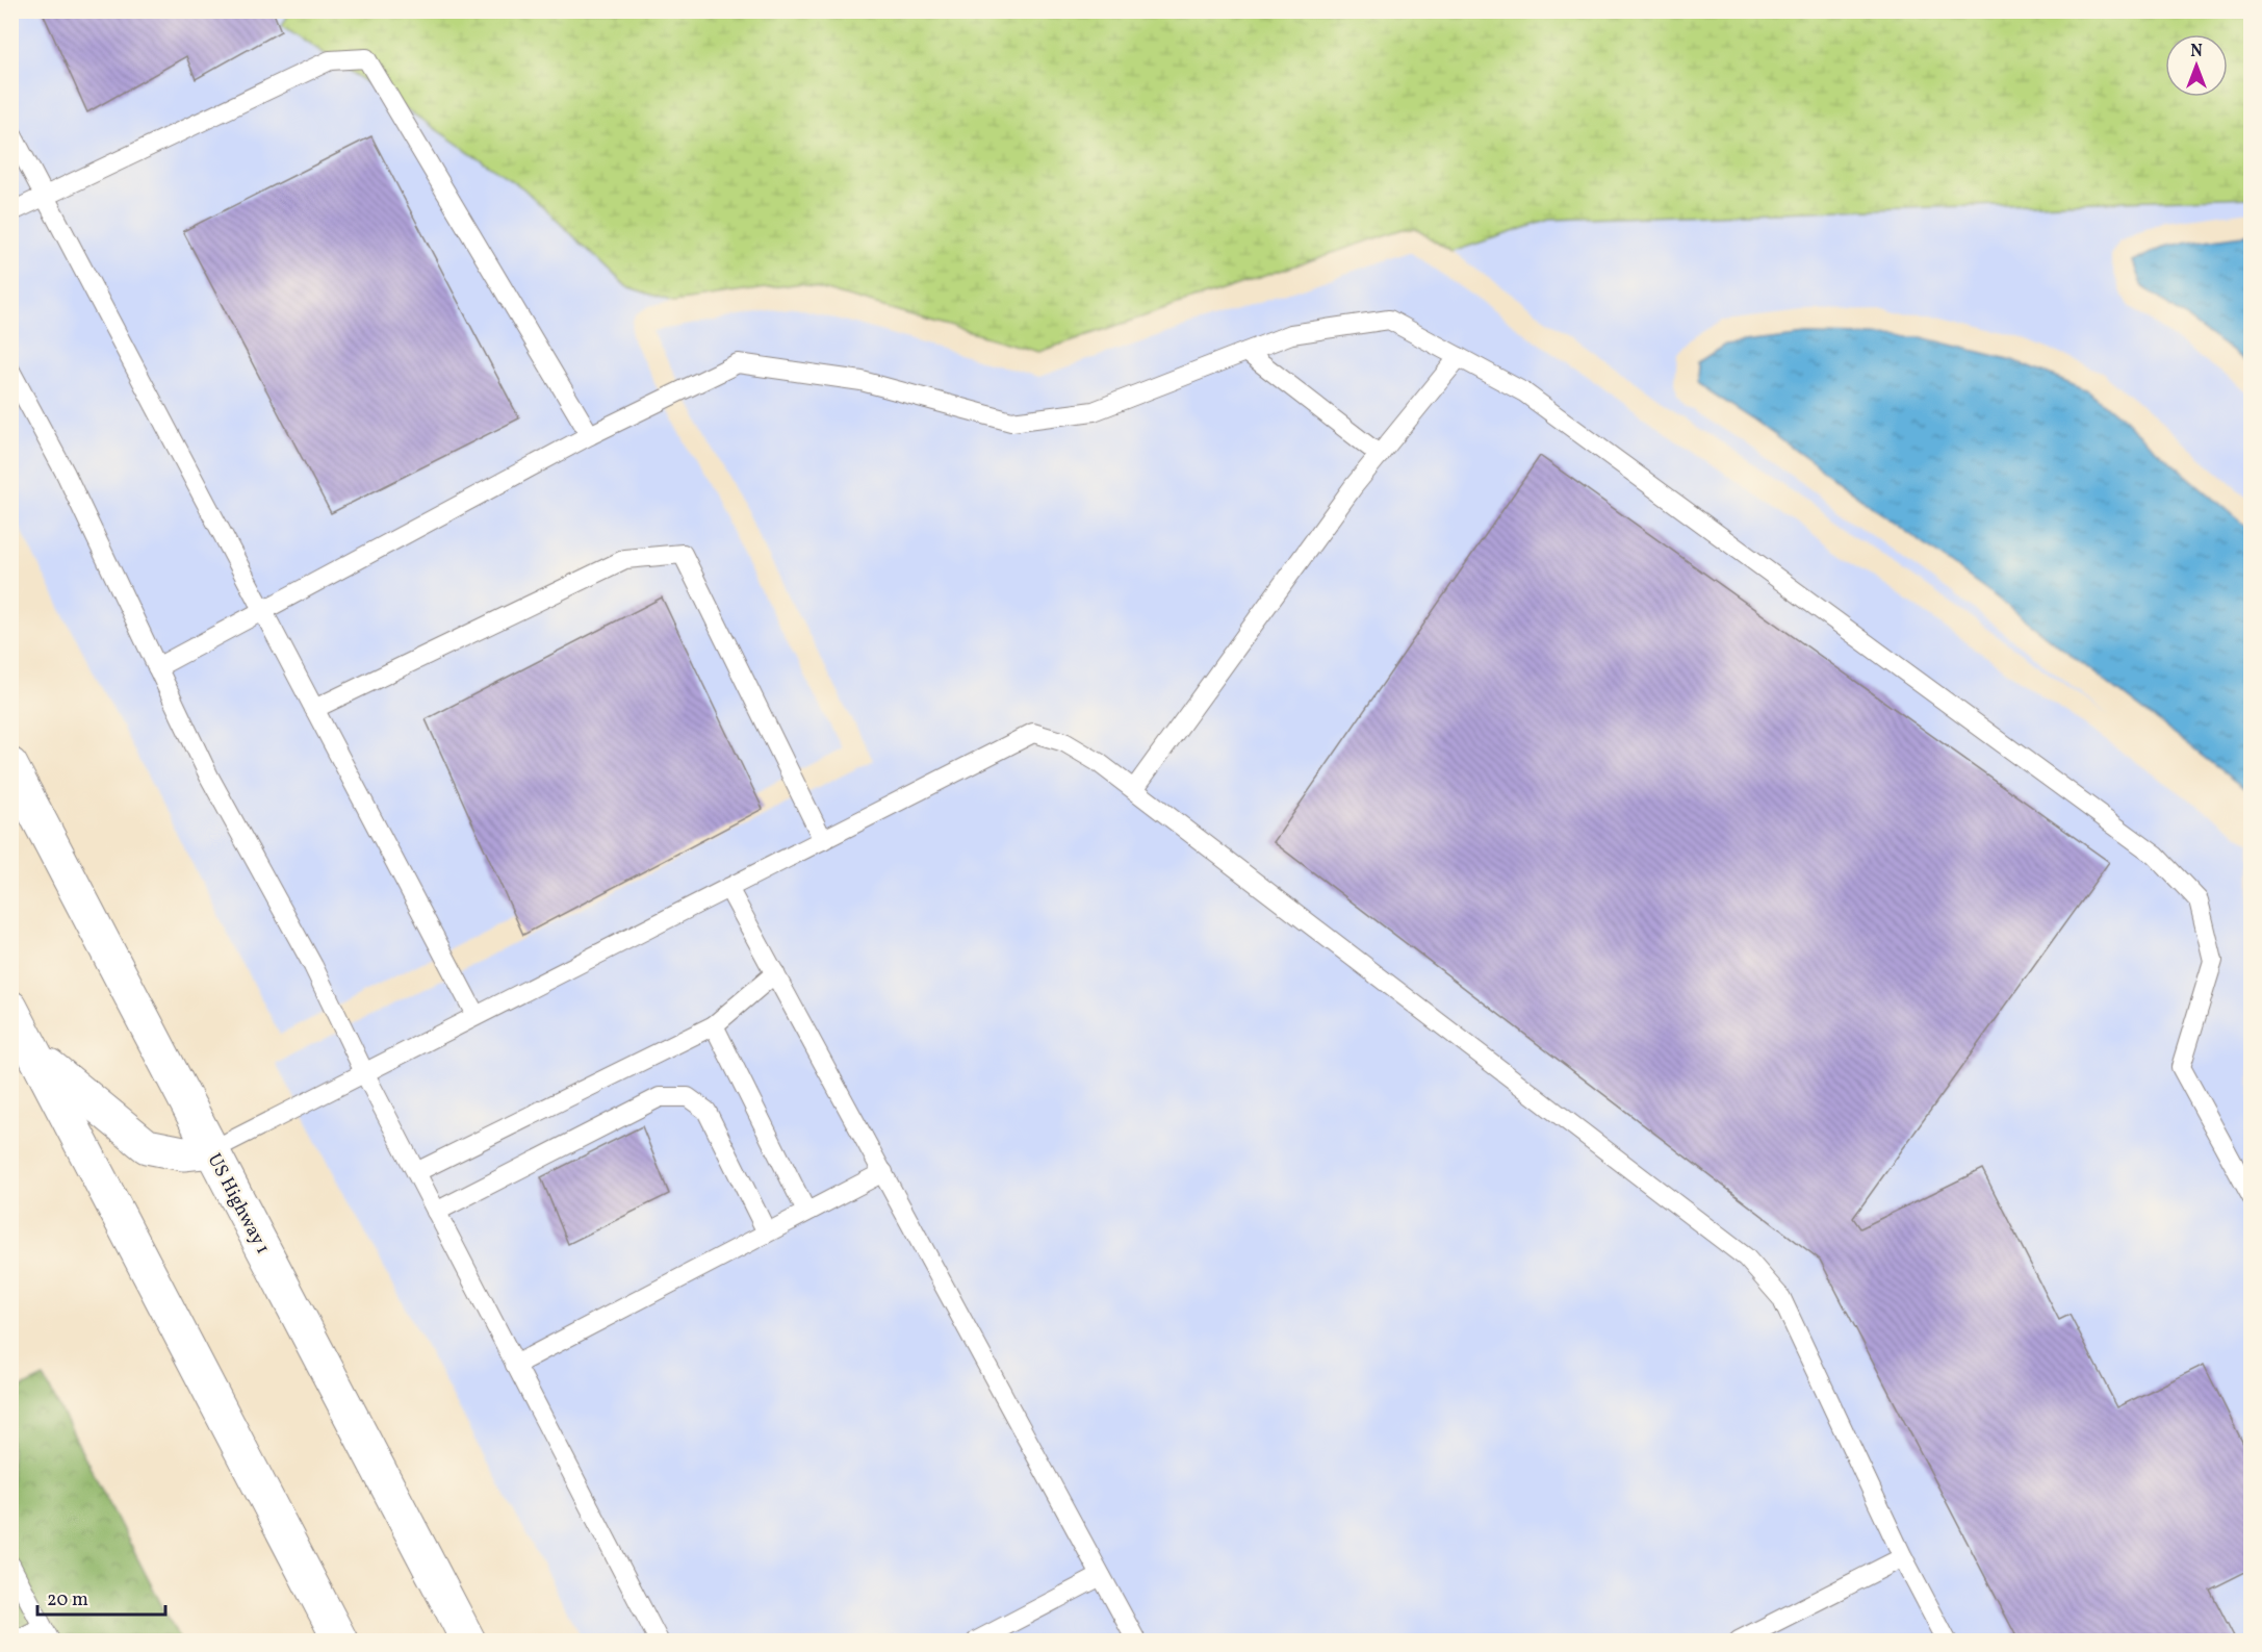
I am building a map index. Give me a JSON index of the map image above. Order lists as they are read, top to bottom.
{
  "streets": {
    "main road": ["US Highway 1"]
  },
  "scale_bar": "20 m",
  "north": "top"
}
